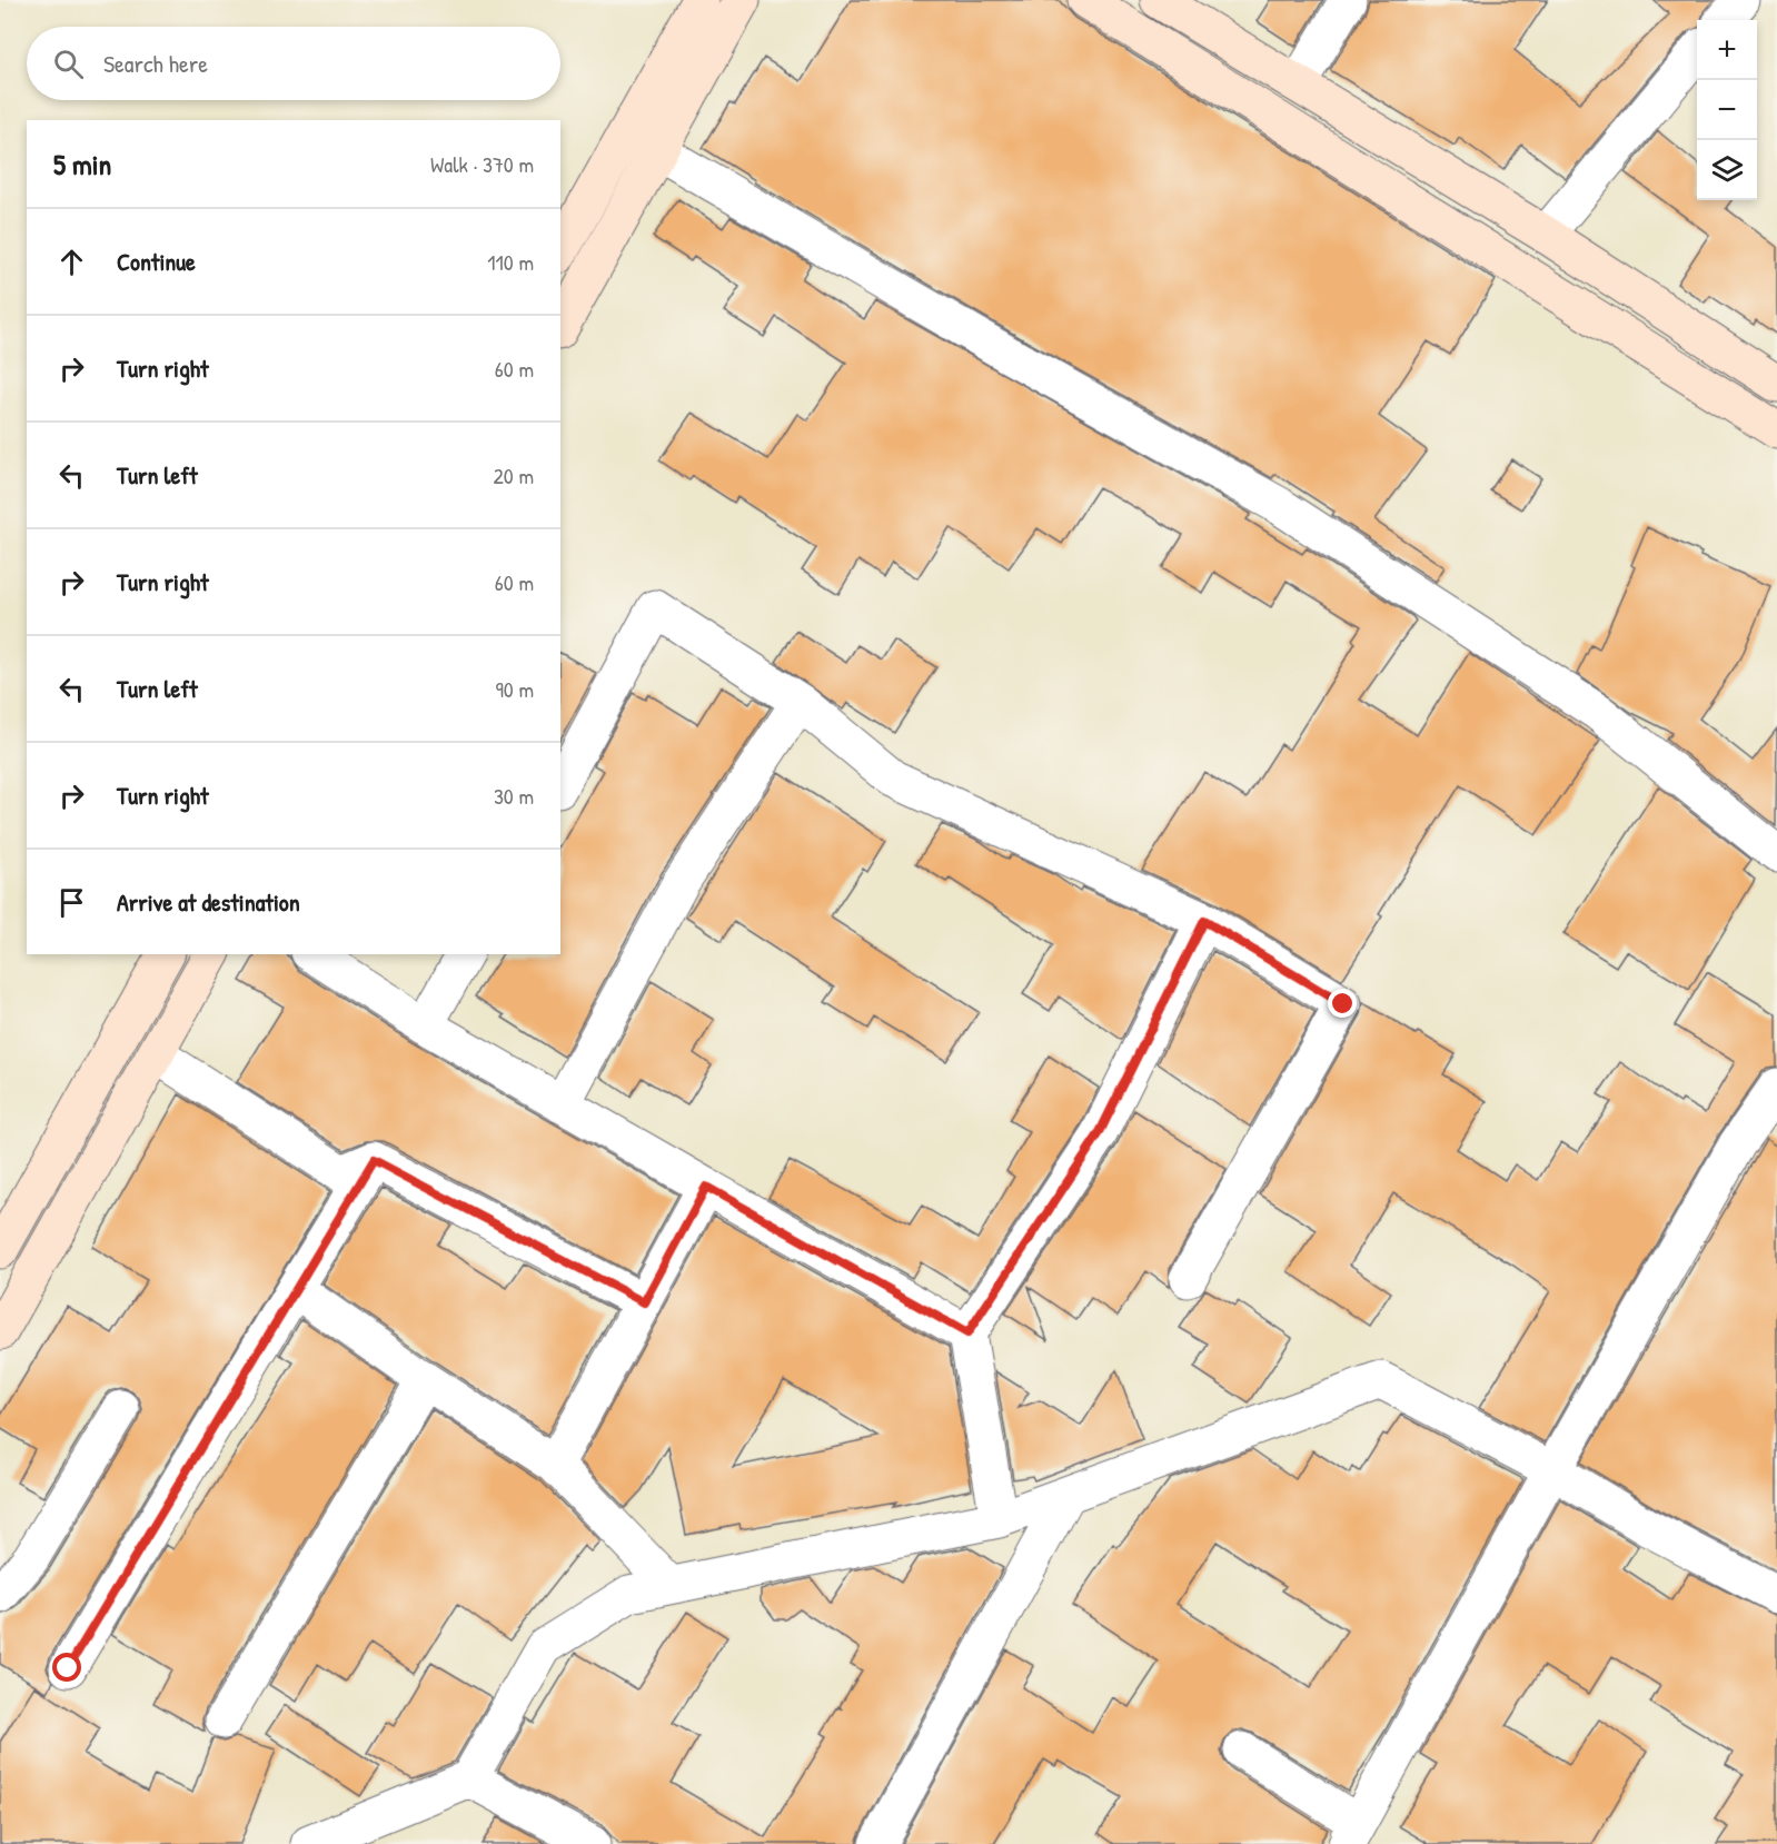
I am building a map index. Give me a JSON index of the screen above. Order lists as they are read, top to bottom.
{
  "page": {
    "map_buttons": ["+", "−"],
    "search": "Search here",
    "heading": ["5 min", "Walk · 370 m"],
    "list": [
      ["Continue", "110 m"],
      ["Turn right", "60 m"],
      ["Turn left", "20 m"],
      ["Turn right", "60 m"],
      ["Turn left", "90 m"],
      ["Turn right", "30 m"],
      "Arrive at destination"
    ]
  }
}
